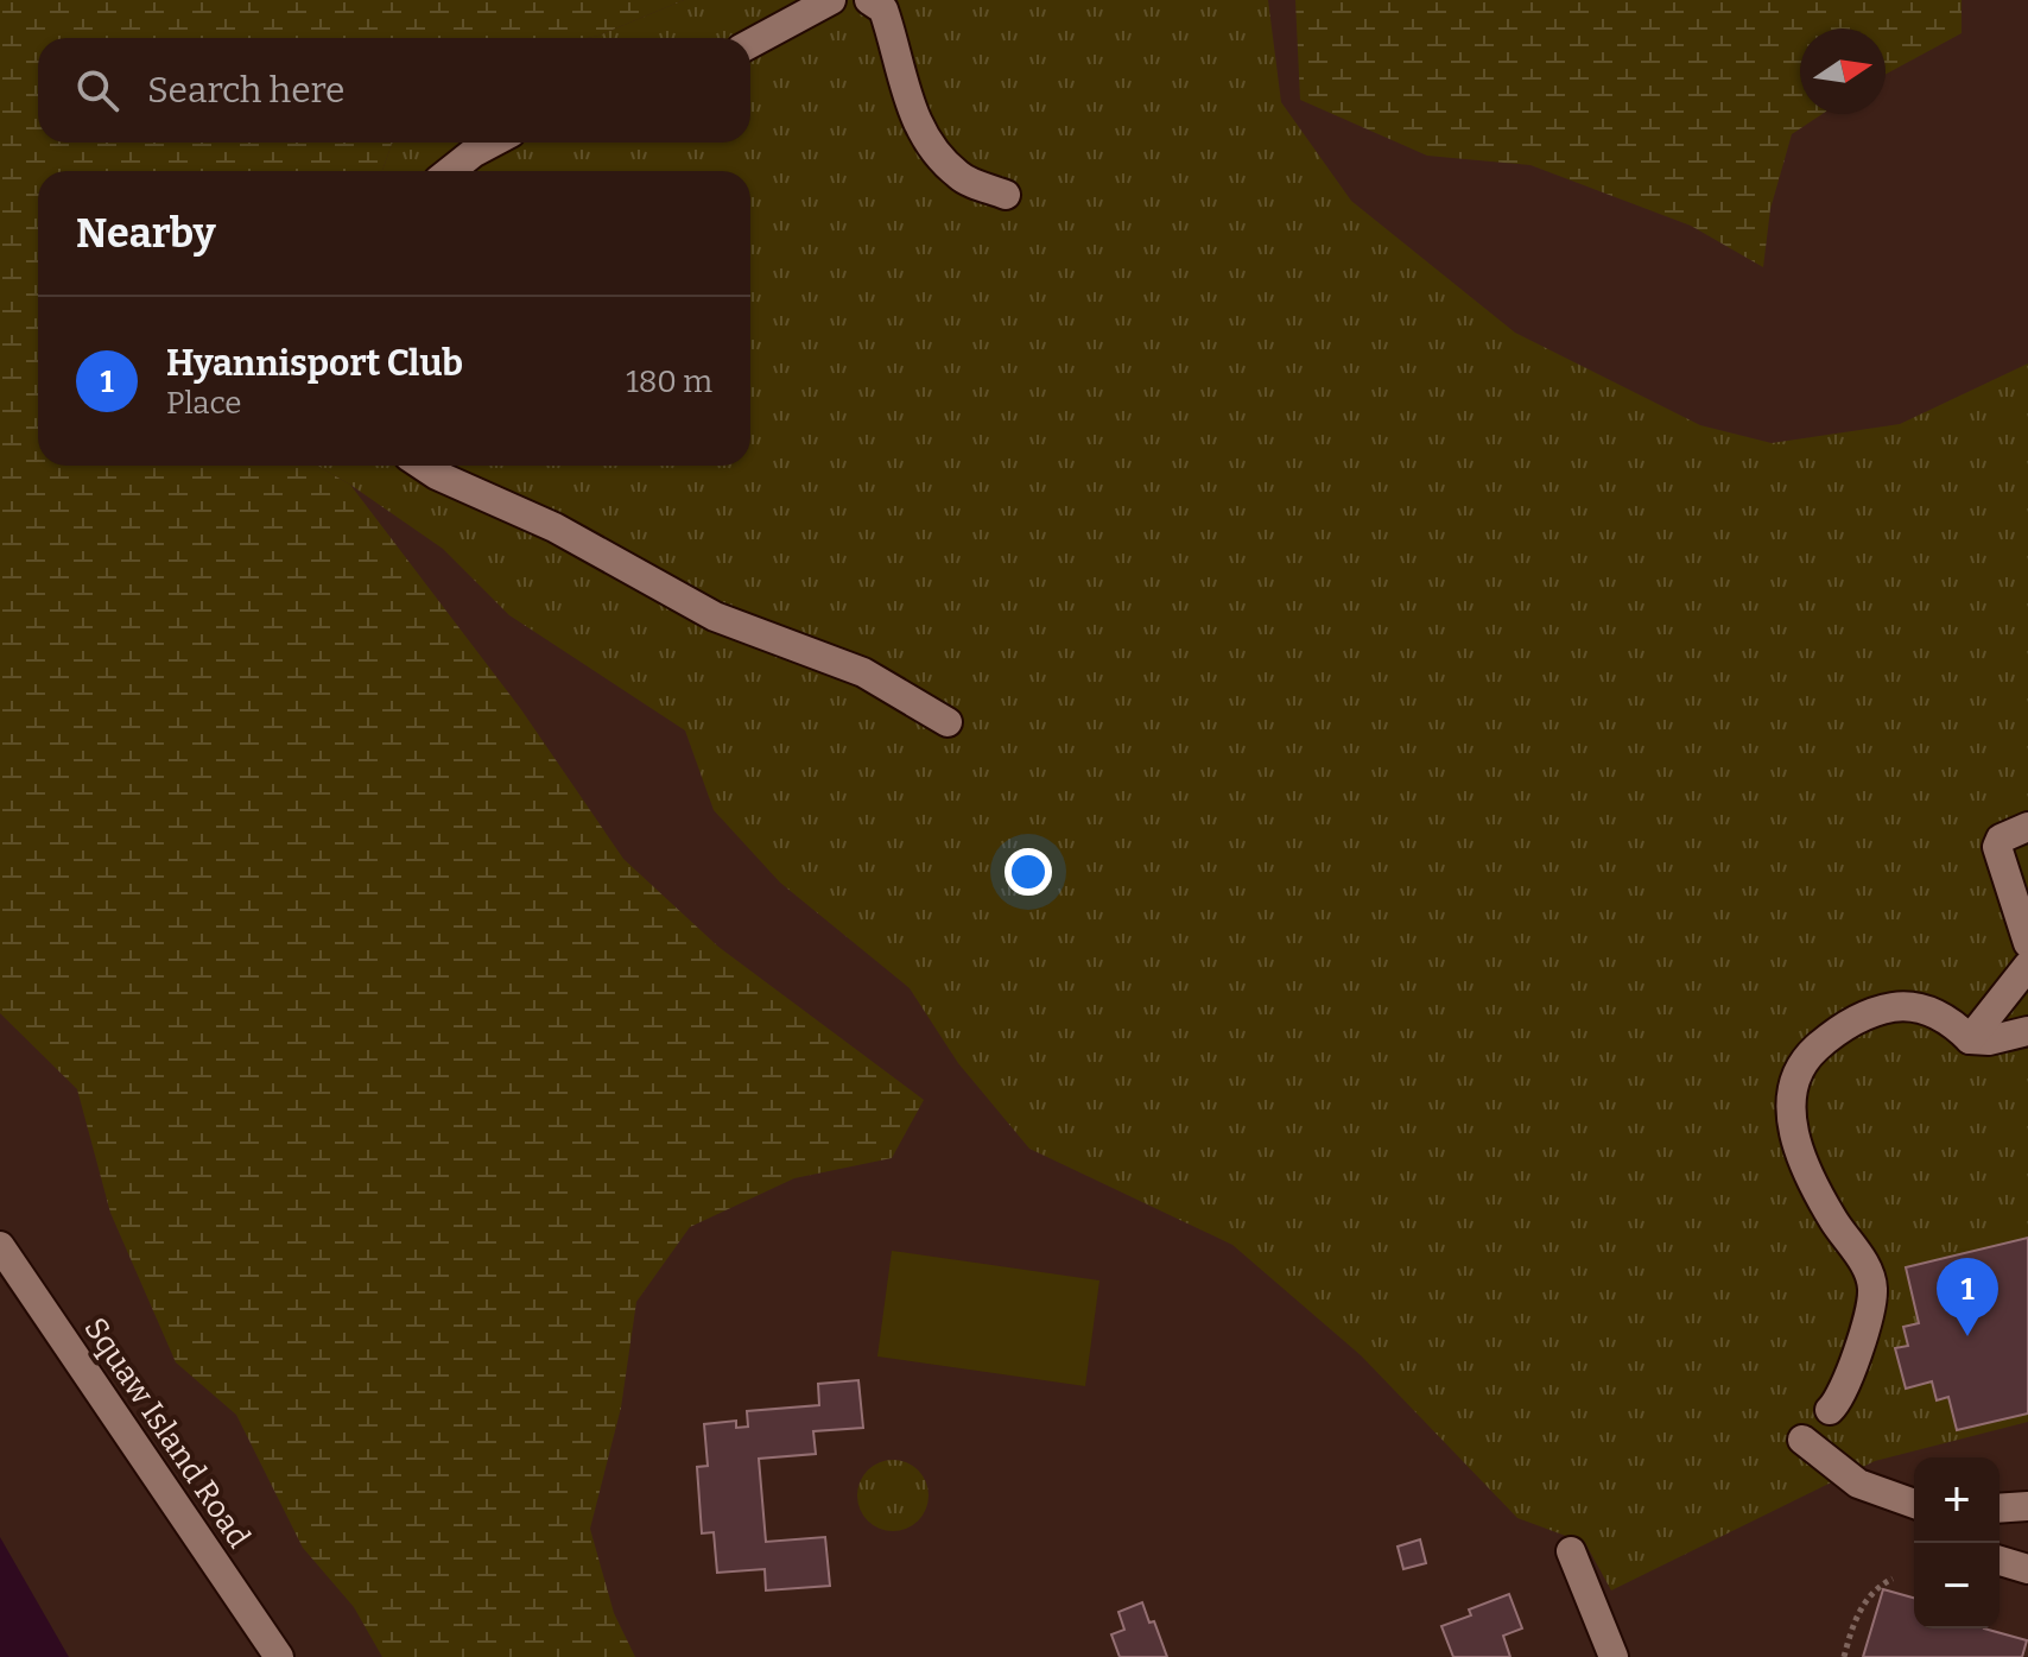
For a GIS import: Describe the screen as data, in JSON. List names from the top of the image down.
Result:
{
  "streets": {
    "street": ["Squaw Island Road"]
  },
  "north": "right",
  "page": {
    "search": "Search here",
    "heading": "Nearby",
    "list": [
      {
        "mark": "1",
        "name": "Hyannisport Club",
        "note": "Place",
        "value": "180 m"
      }
    ],
    "pins": "1",
    "map_buttons": ["+", "−"]
  }
}
